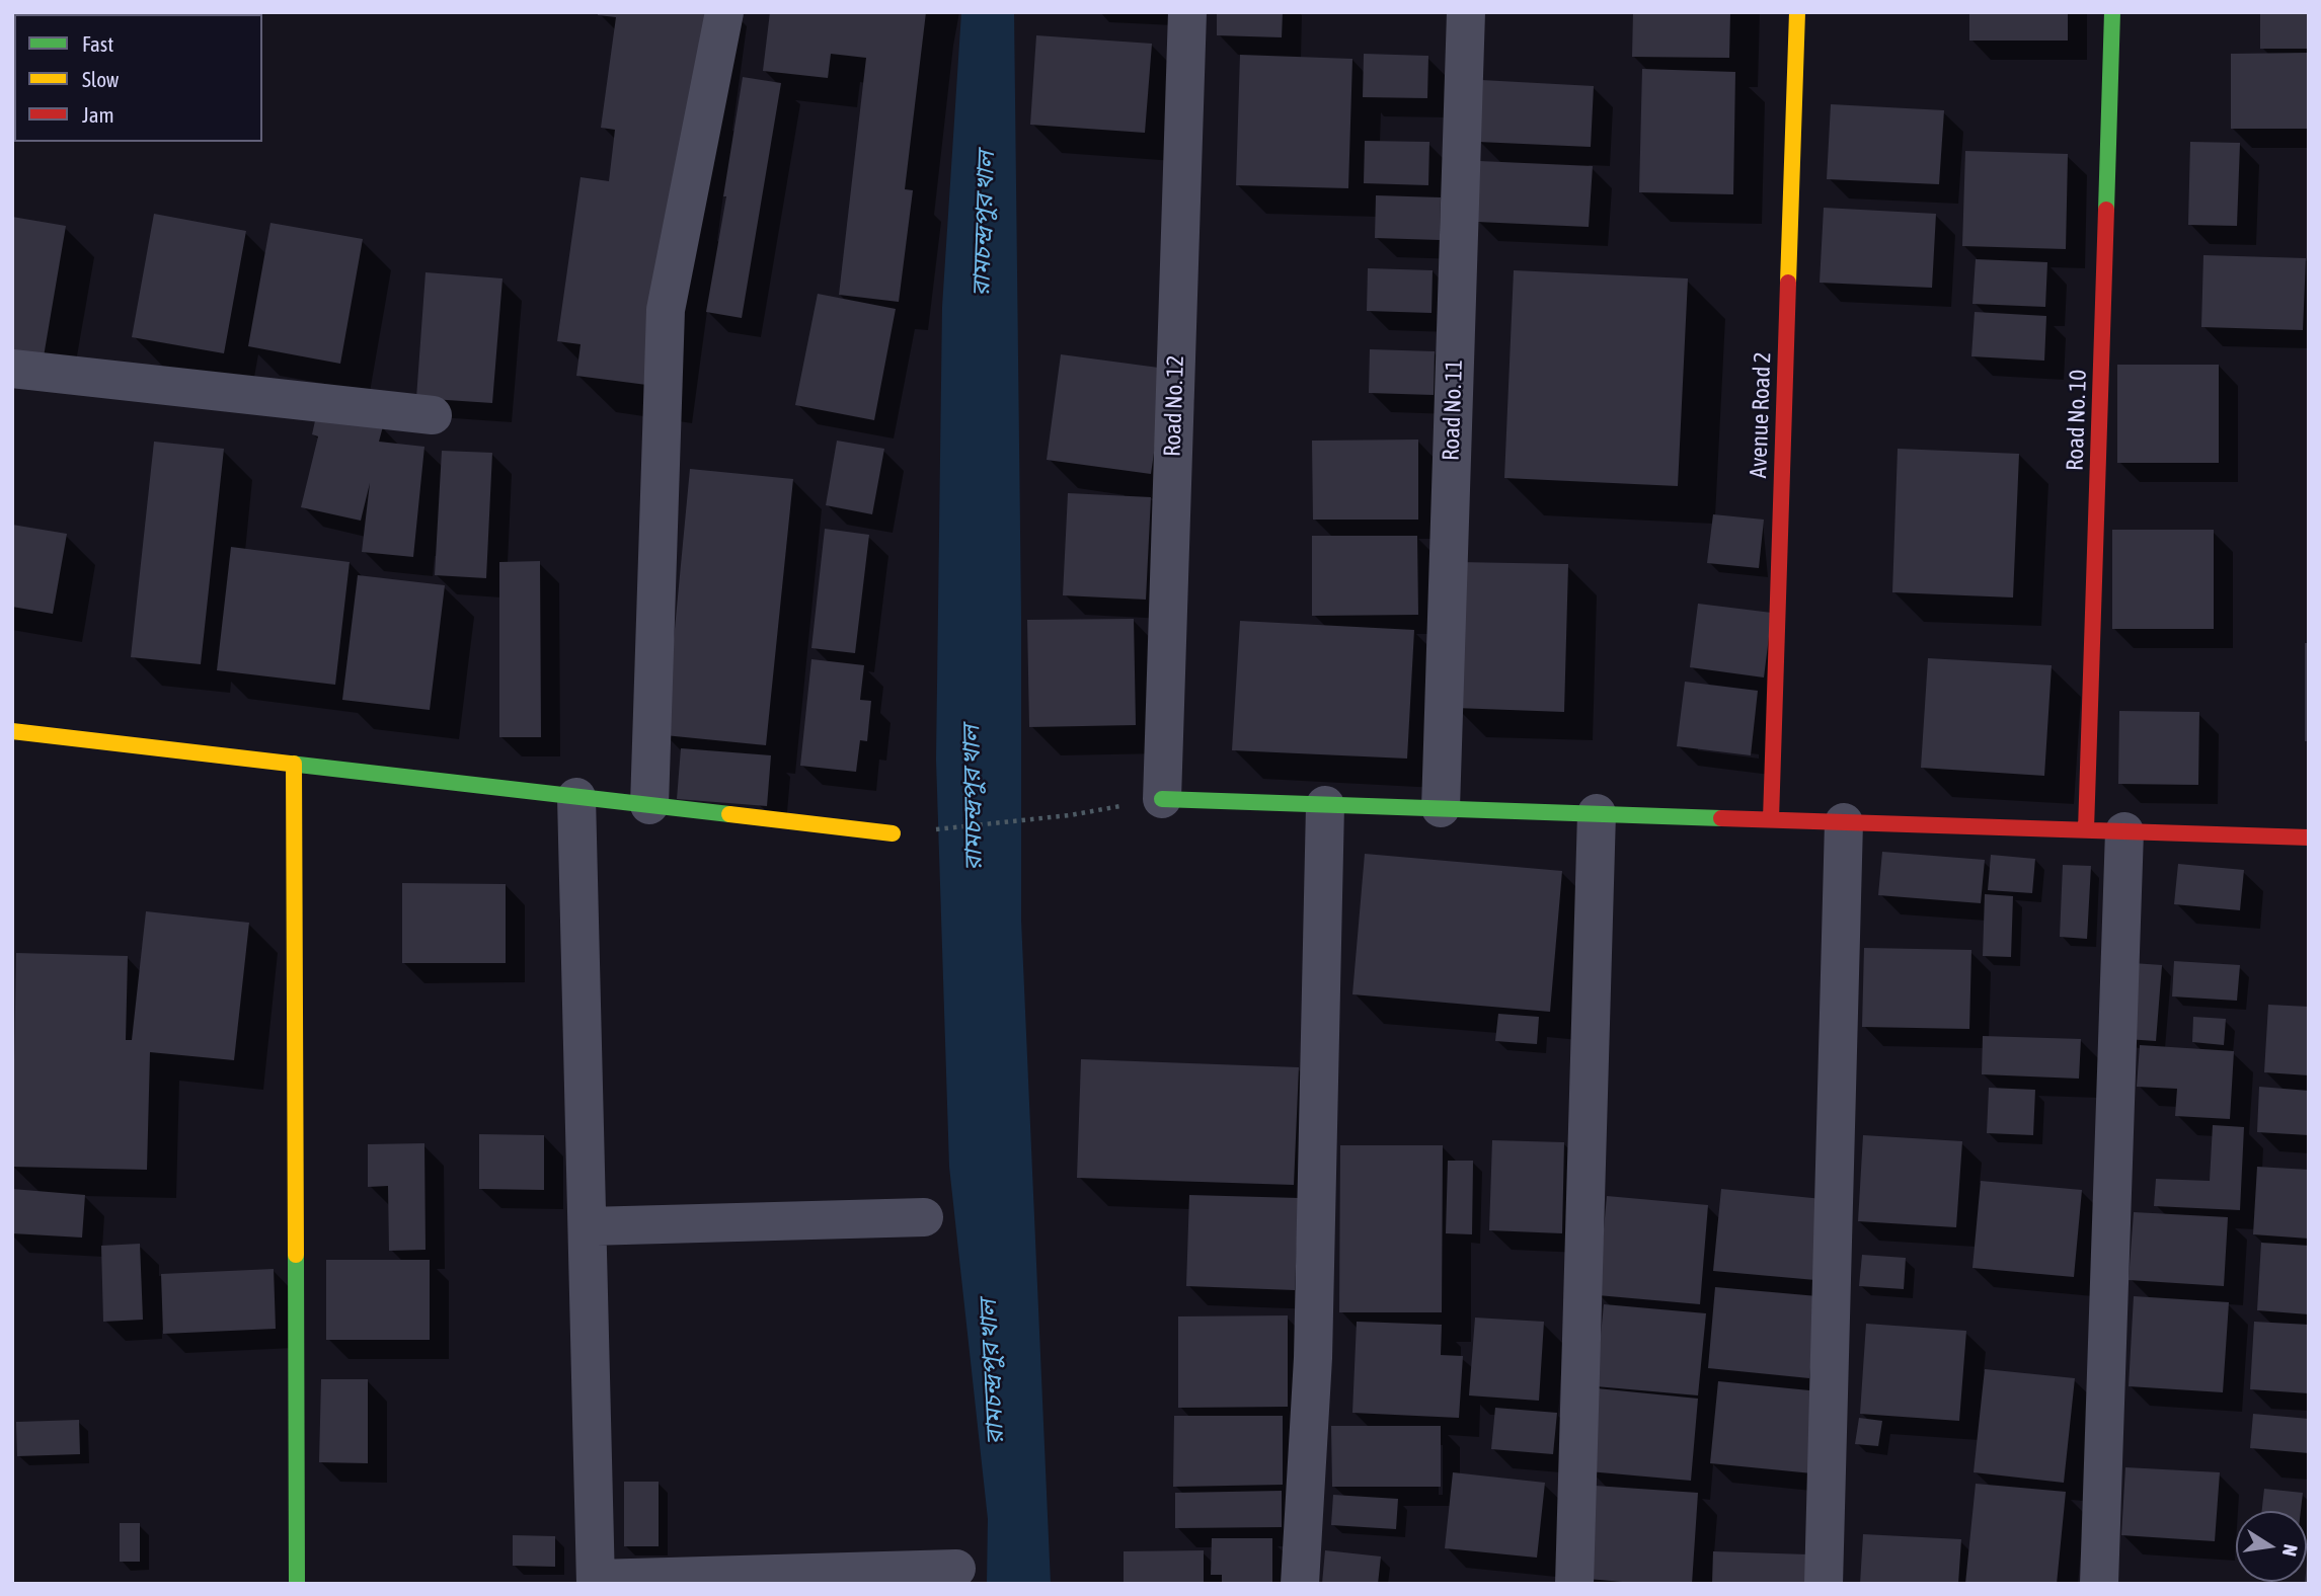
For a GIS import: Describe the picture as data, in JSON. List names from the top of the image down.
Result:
{
  "streets": {
    "street": [
      "Road No. 12",
      "Road No. 11",
      "Avenue Road 2",
      "Road No. 10"
    ]
  },
  "water": ["রামচন্দ্রপুর খাল"],
  "legend": ["Fast", "Slow", "Jam"],
  "north": "right"
}
